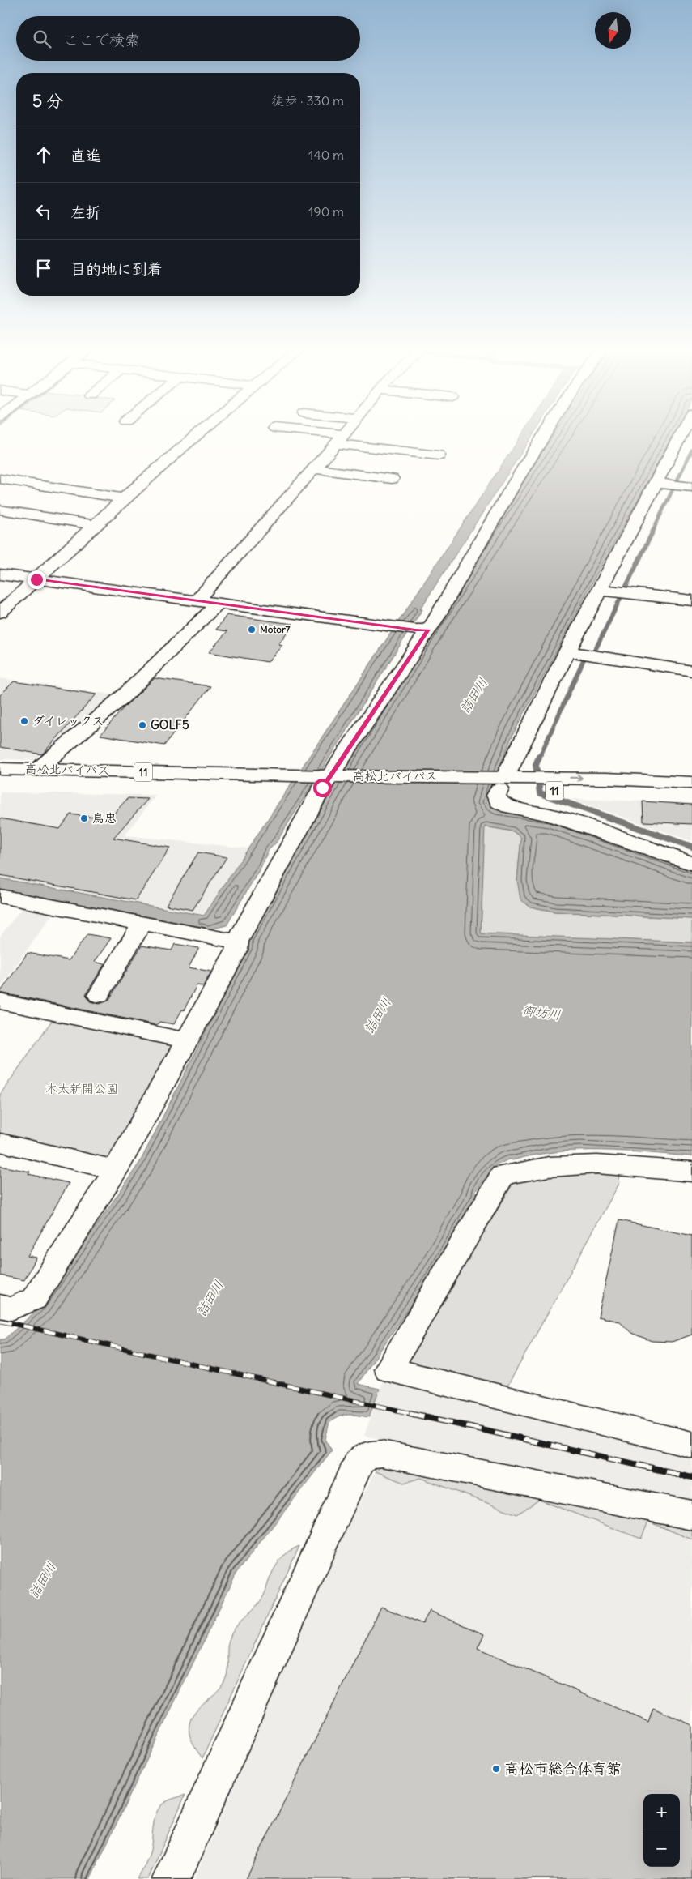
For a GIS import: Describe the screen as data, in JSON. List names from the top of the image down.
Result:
{
  "streets": {
    "main road": ["高松北バイパス", "11"]
  },
  "water": ["詰田川", "御坊川"],
  "parks": ["木太新開公園"],
  "places": [
    "Motor7",
    "ダイレックス",
    "GOLF5",
    "鳥忠",
    "高松市総合体育館"
  ],
  "north": "bottom",
  "page": {
    "search": "ここで検索",
    "heading": ["5 分", "徒歩 · 330 m"],
    "list": [
      ["直進", "140 m"],
      ["左折", "190 m"],
      "目的地に到着"
    ],
    "map_buttons": ["+", "−"]
  }
}
